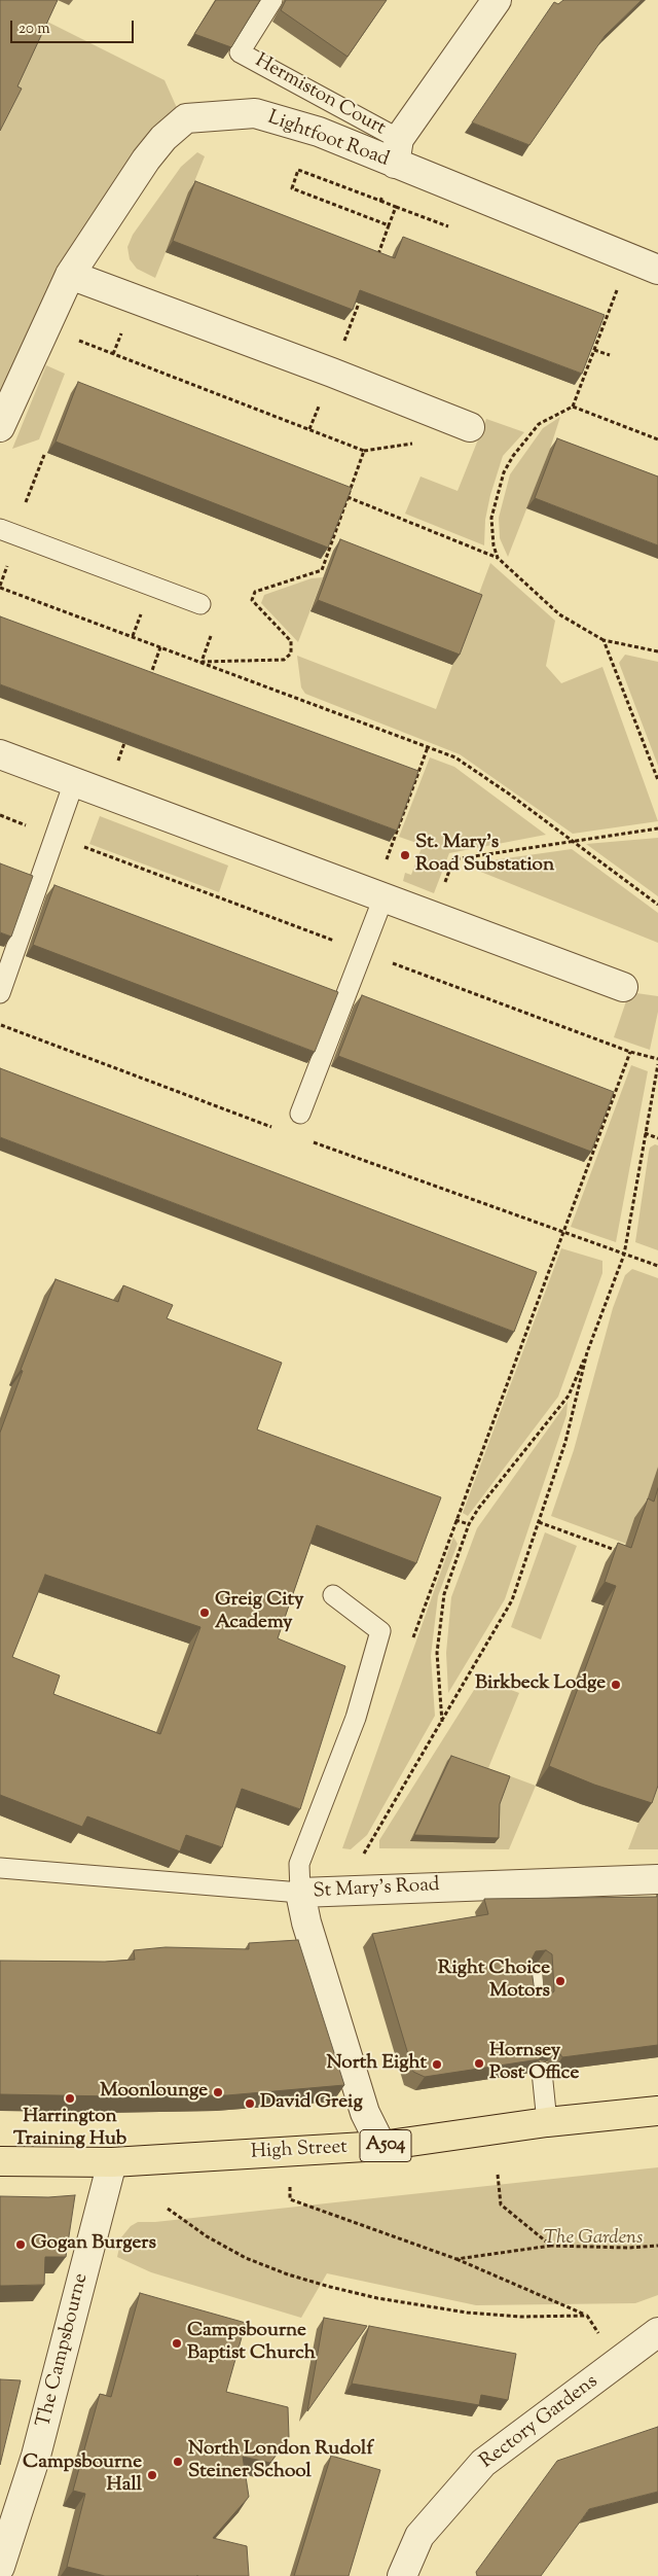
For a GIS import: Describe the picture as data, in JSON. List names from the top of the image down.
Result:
{
  "streets": {
    "main road": ["A504", "High Street"],
    "street": [
      "Lightfoot Road",
      "St Mary's Road",
      "The Campsbourne",
      "Rectory Gardens"
    ],
    "lane": ["Hermiston Court"]
  },
  "crossings": [
    ["Hermiston Court", "Lightfoot Road"],
    ["St Mary's Road", "High Street"],
    ["High Street", "The Campsbourne"]
  ],
  "parks": ["The Gardens"],
  "places": [
    "St. Mary's Road Substation",
    "Greig City Academy",
    "Birkbeck Lodge",
    "Right Choice Motors",
    "Hornsey Post Office",
    "North Eight",
    "Moonlounge",
    "Harrington Training Hub",
    "David Greig",
    "Gogan Burgers",
    "Campsbourne Baptist Church",
    "North London Rudolf Steiner School",
    "Campsbourne Hall"
  ],
  "scale_bar": "20 m"
}
